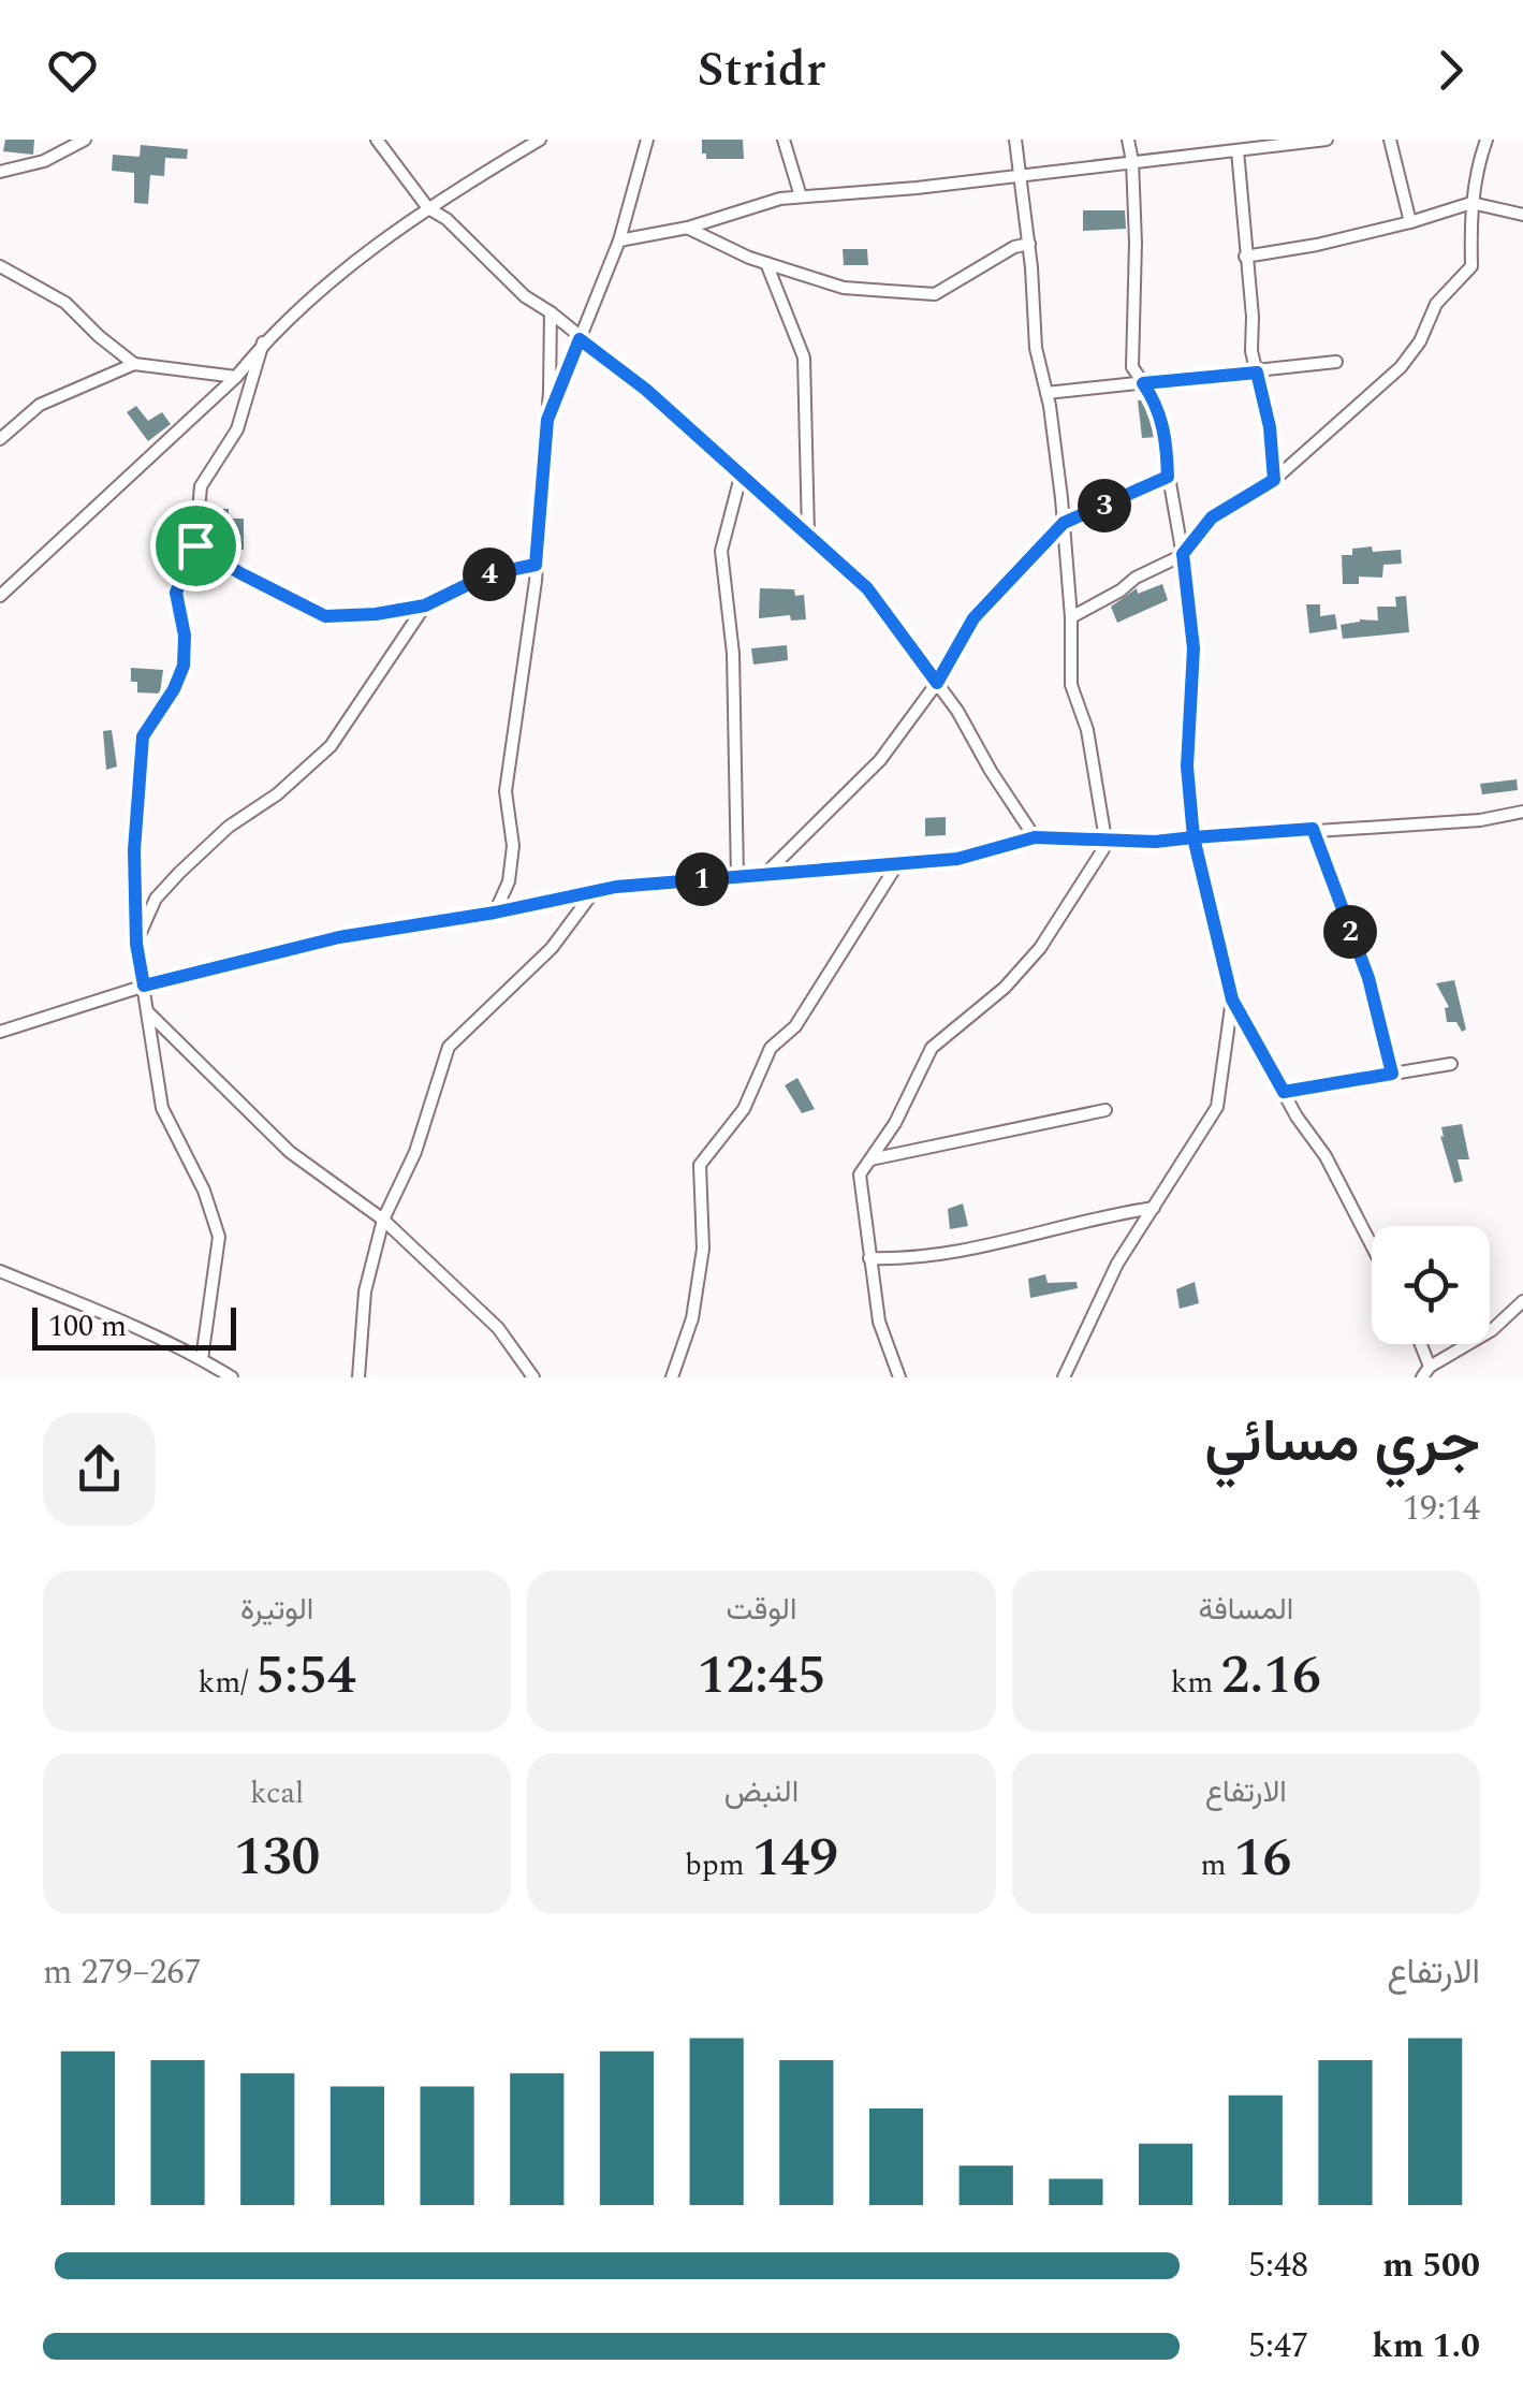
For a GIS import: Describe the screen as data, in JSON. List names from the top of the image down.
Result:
{
  "scale_bar": "100 m",
  "page": {
    "header": "Stridr",
    "pins": [
      "3",
      "4",
      "1",
      "2"
    ],
    "scale": "100 m",
    "heading": ["جري مسائي", "19:14"],
    "stats": [
      ["المسافة", "2.16 km"],
      ["الوقت", "12:45"],
      ["الوتيرة", "5:54 /km"],
      ["الارتفاع", "16 m"],
      ["النبض", "149 bpm"],
      ["kcal", "130"]
    ],
    "chart": ["الارتفاع", "267–279 m"],
    "list": [
      {
        "name": "500 m",
        "note": "5:48"
      },
      {
        "name": "1.0 km",
        "note": "5:47"
      }
    ]
  }
}
